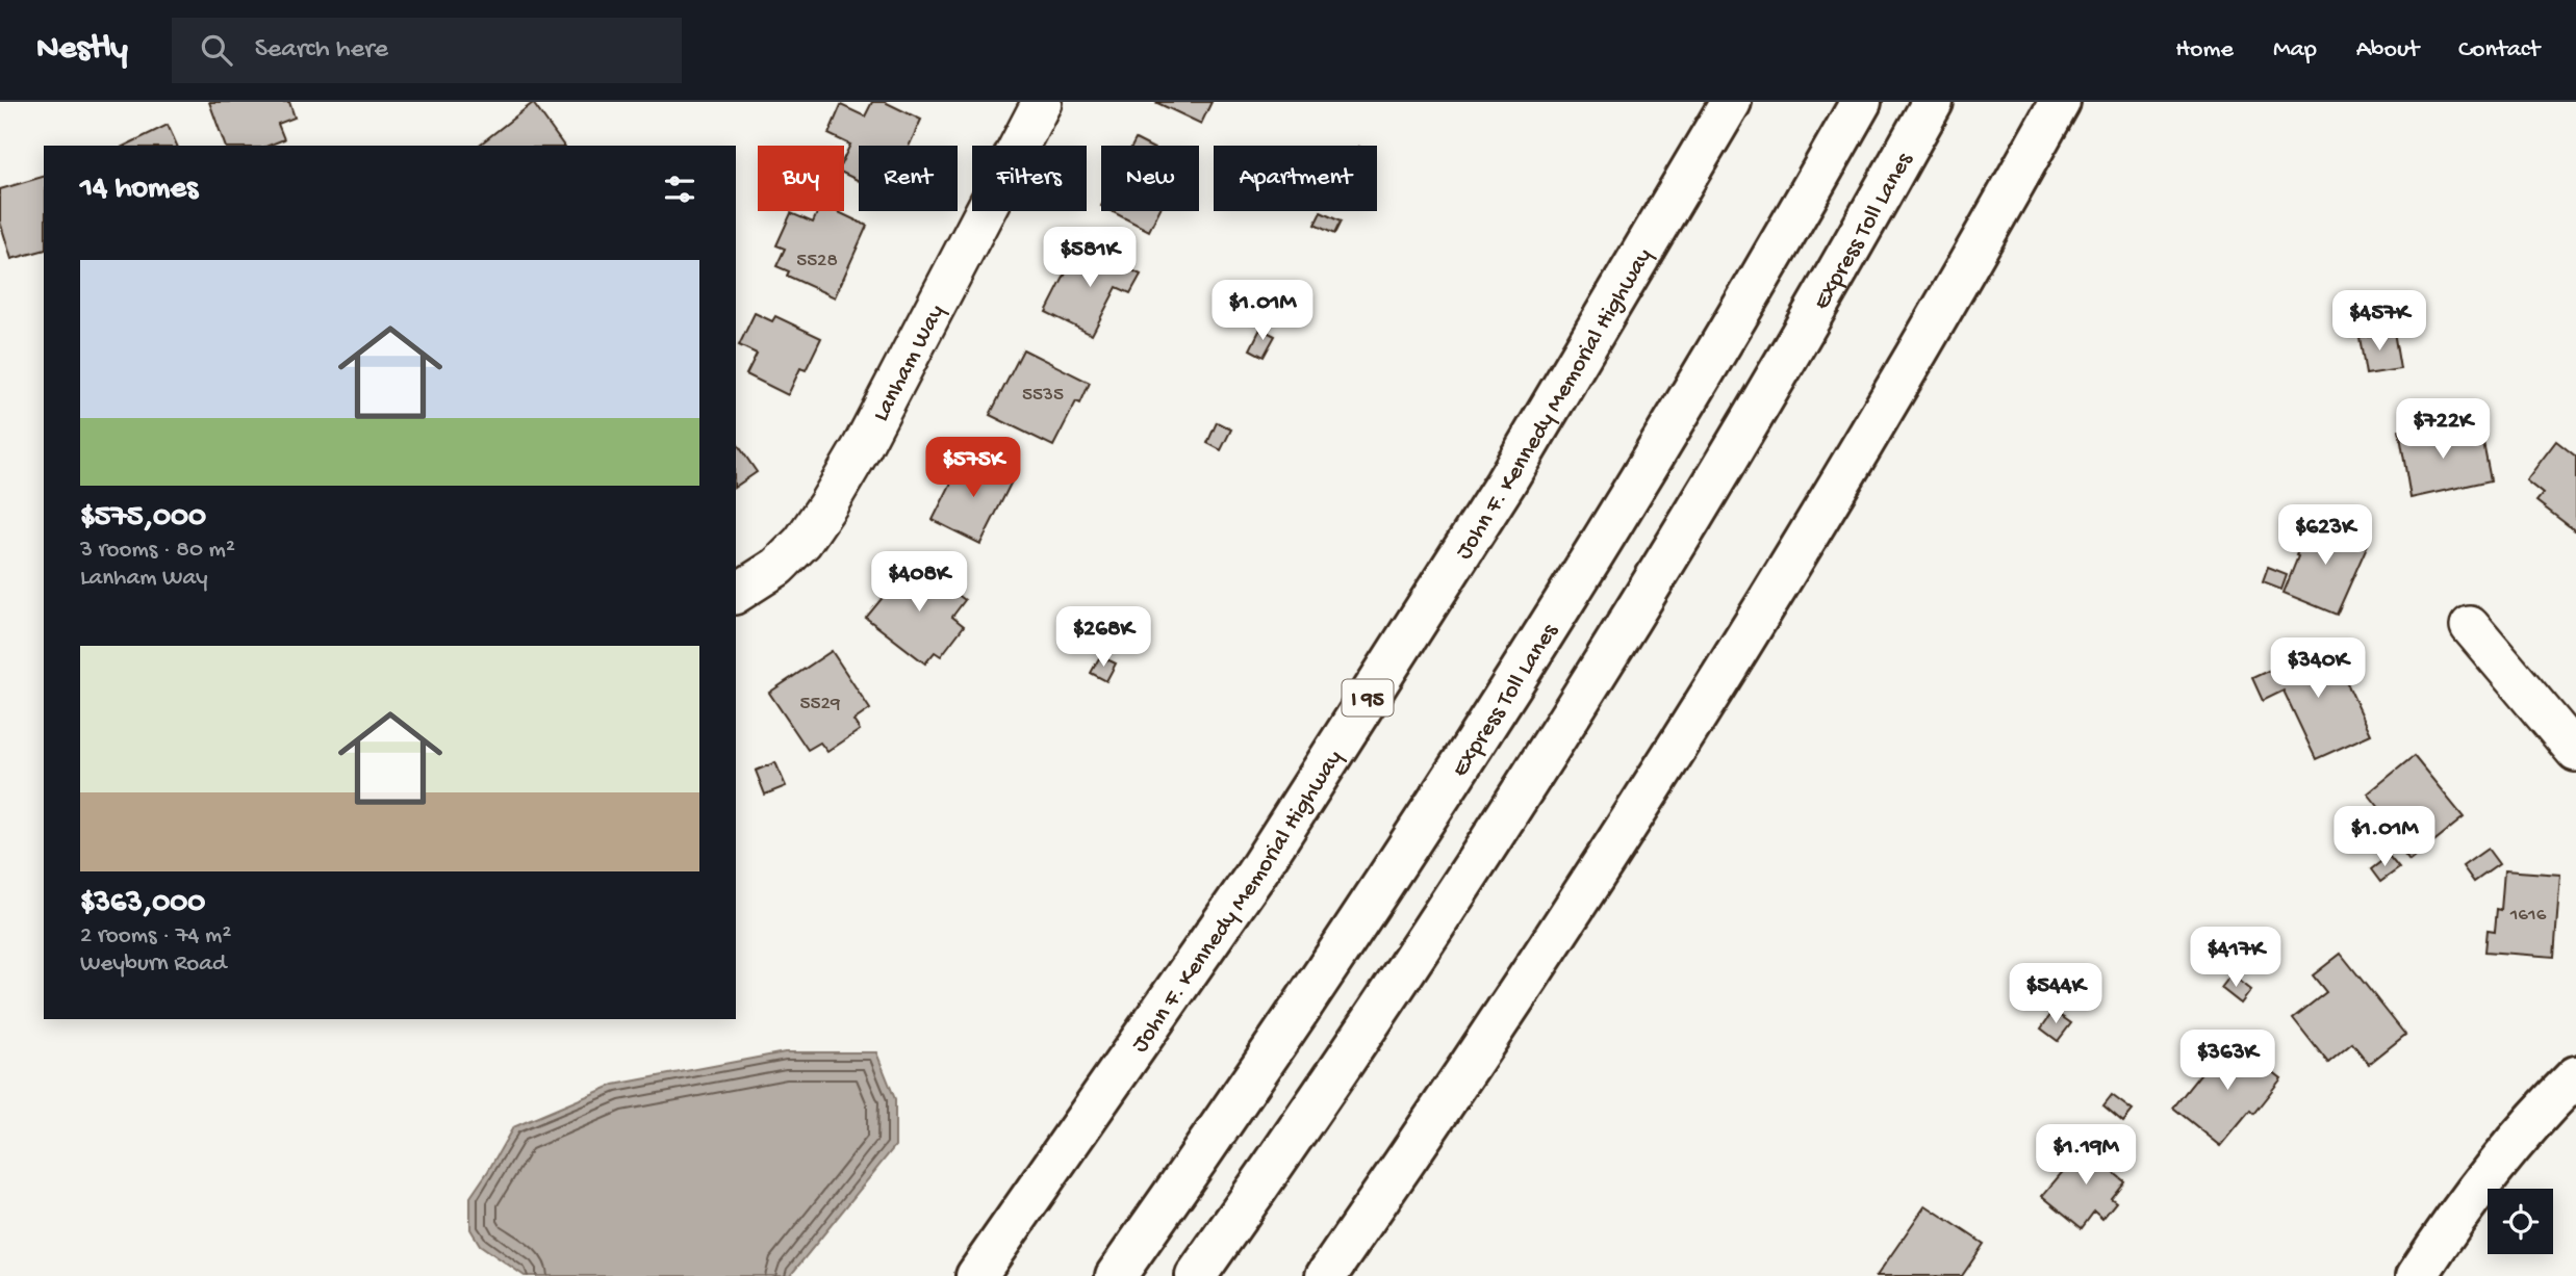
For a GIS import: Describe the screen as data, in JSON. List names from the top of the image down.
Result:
{
  "streets": {
    "main road": ["Express Toll Lanes", "John F. Kennedy Memorial Highway", "I 95"],
    "street": ["Lanham Way"]
  },
  "house_numbers": [
    "5528",
    "5535",
    "5529",
    "1616"
  ],
  "page": {
    "header": "Nestly",
    "search": "Search here",
    "nav": [
      "Home",
      "Map",
      "About",
      "Contact"
    ],
    "chip": [
      "Buy",
      "Rent",
      "Filters",
      "New",
      "Apartment"
    ],
    "heading": "14 homes",
    "price": [
      "$581K",
      "$1.01M",
      "$457K",
      "$722K",
      "$575K",
      "$623K",
      "$408K",
      "$268K",
      "$340K",
      "$1.01M",
      "$417K",
      "$544K",
      "$363K",
      "$1.19M"
    ],
    "list": [
      {
        "name": "$575,000",
        "note": "3 rooms · 80 m² · Lanham Way"
      },
      {
        "name": "$363,000",
        "note": "2 rooms · 74 m² · Weyburn Road"
      }
    ]
  }
}
